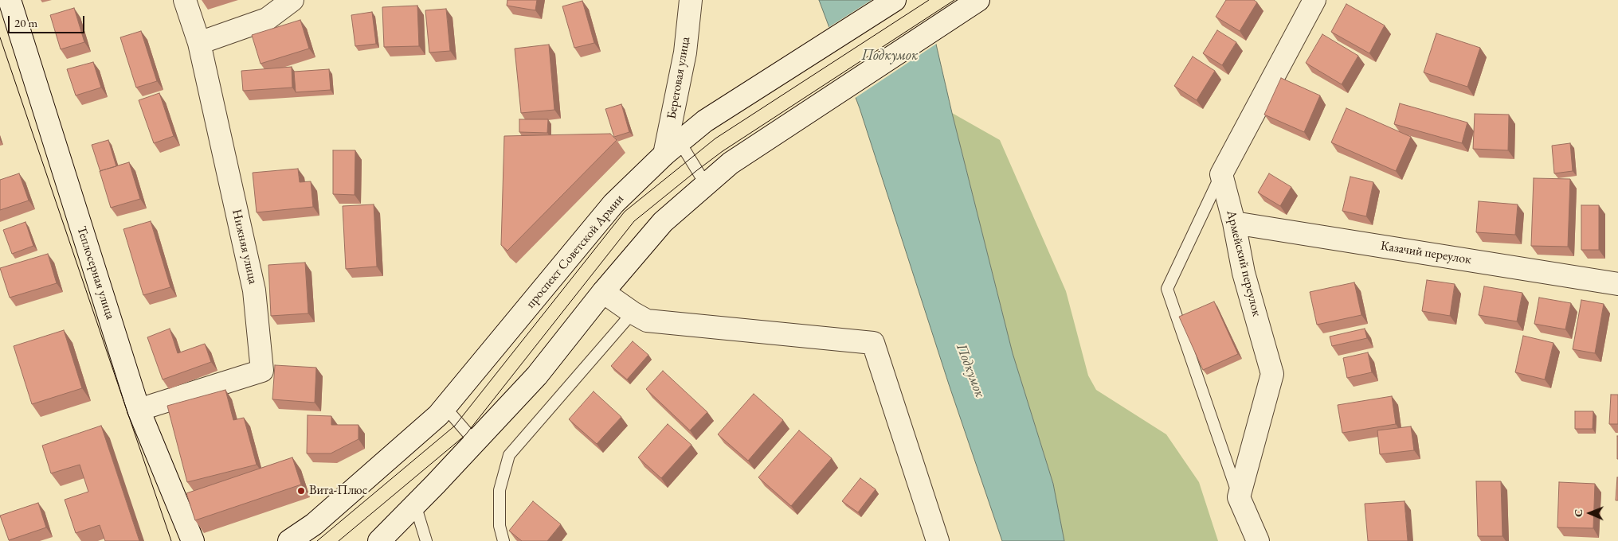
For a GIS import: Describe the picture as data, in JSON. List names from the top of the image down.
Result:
{
  "streets": {
    "street": [
      "Береговая улица",
      "Нижняя улица",
      "проспект Советской Армии",
      "Казачий переулок",
      "Армейский переулок",
      "Теплосерная улица"
    ]
  },
  "crossings": [
    ["Береговая улица", "проспект Советской Армии"],
    ["Нижняя улица", "Теплосерная улица"],
    ["Казачий переулок", "Армейский переулок"]
  ],
  "water": ["Подкумок"],
  "places": ["Вита-Плюс"],
  "scale_bar": "20 m",
  "north": "left"
}
